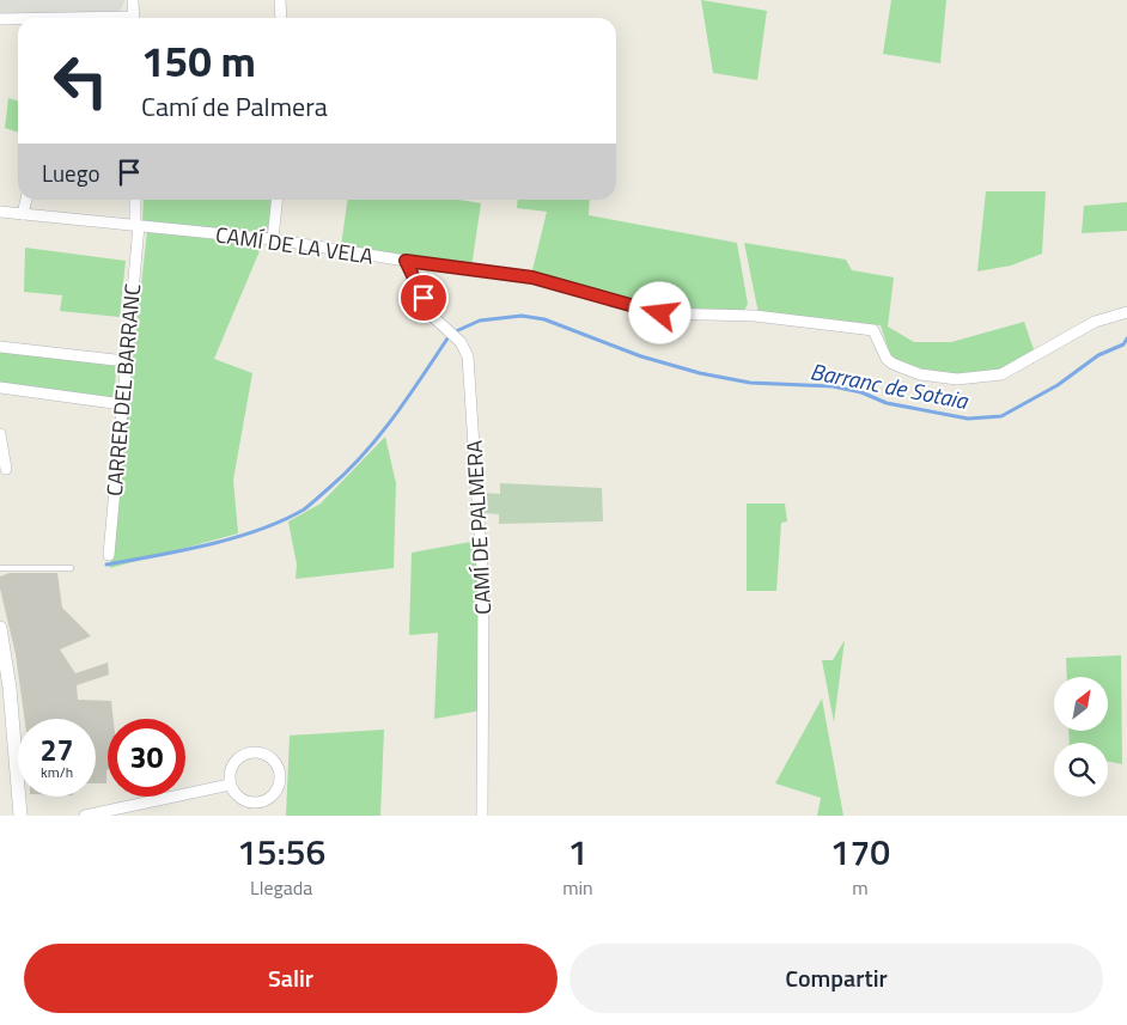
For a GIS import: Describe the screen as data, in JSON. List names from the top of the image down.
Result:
{
  "streets": {
    "street": ["CAMÍ DE LA VELA", "CARRER DEL BARRANC", "CAMÍ DE PALMERA"]
  },
  "crossings": [
    ["CAMÍ DE LA VELA", "CARRER DEL BARRANC"],
    ["CAMÍ DE LA VELA", "CAMÍ DE PALMERA"]
  ],
  "water": ["Barranc de Sotaia"],
  "north": "top right",
  "page": {
    "turn": ["150 m", "Camí de Palmera"],
    "then": "Luego",
    "speed": "27 km/h",
    "limit": "30",
    "eta": [
      "15:56",
      "Llegada",
      "1",
      "min",
      "170",
      "m"
    ],
    "buttons": ["Salir", "Compartir"]
  }
}
